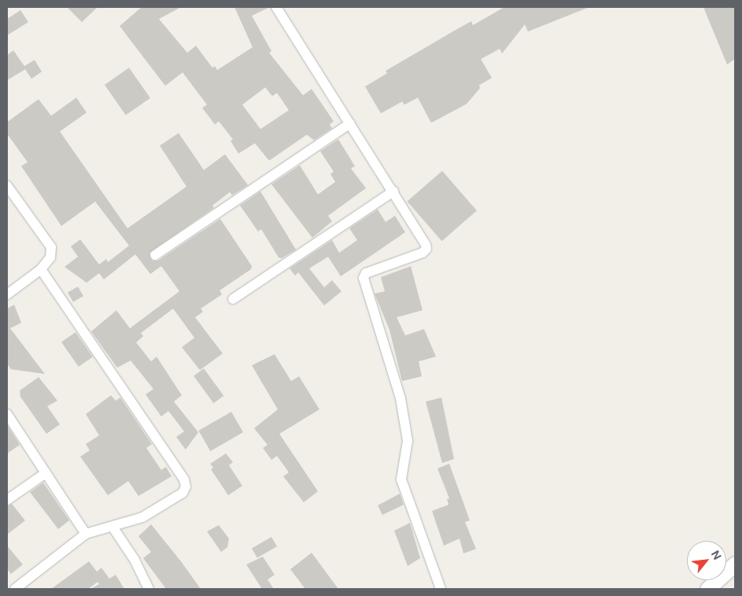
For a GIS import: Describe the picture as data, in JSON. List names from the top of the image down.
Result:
{
  "north": "top right"
}
